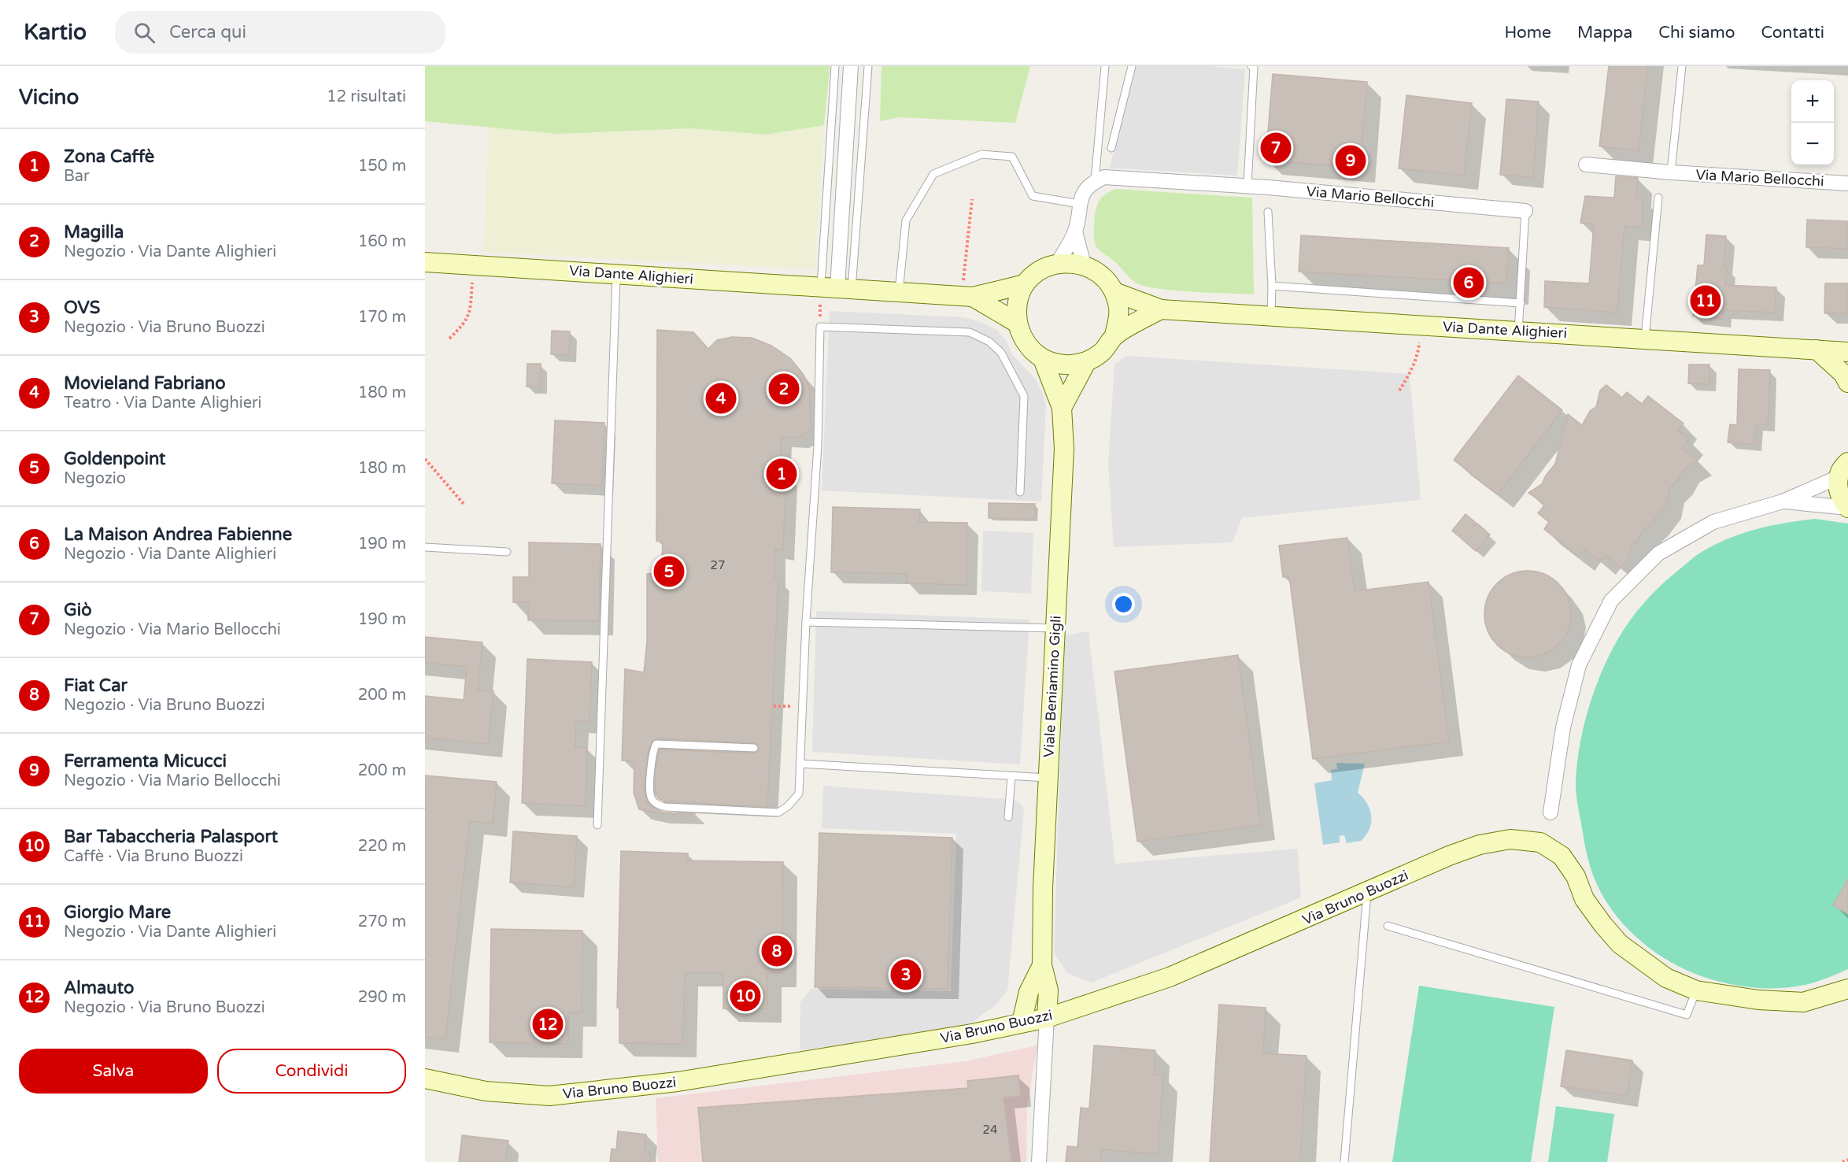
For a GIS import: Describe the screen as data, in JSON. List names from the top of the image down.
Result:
{
  "streets": {
    "street": [
      "Via Mario Bellocchi",
      "Via Dante Alighieri",
      "Viale Beniamino Gigli",
      "Via Bruno Buozzi"
    ]
  },
  "crossings": [
    ["Via Mario Bellocchi", "Via Dante Alighieri"],
    ["Via Dante Alighieri", "Viale Beniamino Gigli"],
    ["Viale Beniamino Gigli", "Via Bruno Buozzi"]
  ],
  "house_numbers": ["27", "24"],
  "page": {
    "header": "Kartio",
    "search": "Cerca qui",
    "nav": [
      "Home",
      "Mappa",
      "Chi siamo",
      "Contatti"
    ],
    "heading": ["Vicino", "12 risultati"],
    "map_buttons": ["+", "−"],
    "list": [
      {
        "mark": "1",
        "name": "Zona Caffè",
        "note": "Bar",
        "value": "150 m"
      },
      {
        "mark": "2",
        "name": "Magilla",
        "note": "Negozio · Via Dante Alighieri",
        "value": "160 m"
      },
      {
        "mark": "3",
        "name": "OVS",
        "note": "Negozio · Via Bruno Buozzi",
        "value": "170 m"
      },
      {
        "mark": "4",
        "name": "Movieland Fabriano",
        "note": "Teatro · Via Dante Alighieri",
        "value": "180 m"
      },
      {
        "mark": "5",
        "name": "Goldenpoint",
        "note": "Negozio",
        "value": "180 m"
      },
      {
        "mark": "6",
        "name": "La Maison Andrea Fabienne",
        "note": "Negozio · Via Dante Alighieri",
        "value": "190 m"
      },
      {
        "mark": "7",
        "name": "Giò",
        "note": "Negozio · Via Mario Bellocchi",
        "value": "190 m"
      },
      {
        "mark": "8",
        "name": "Fiat Car",
        "note": "Negozio · Via Bruno Buozzi",
        "value": "200 m"
      },
      {
        "mark": "9",
        "name": "Ferramenta Micucci",
        "note": "Negozio · Via Mario Bellocchi",
        "value": "200 m"
      },
      {
        "mark": "10",
        "name": "Bar Tabaccheria Palasport",
        "note": "Caffè · Via Bruno Buozzi",
        "value": "220 m"
      },
      {
        "mark": "11",
        "name": "Giorgio Mare",
        "note": "Negozio · Via Dante Alighieri",
        "value": "270 m"
      },
      {
        "mark": "12",
        "name": "Almauto",
        "note": "Negozio · Via Bruno Buozzi",
        "value": "290 m"
      }
    ],
    "pins": [
      "7",
      "9",
      "6",
      "11",
      "2",
      "4",
      "1",
      "5",
      "8",
      "3",
      "10",
      "12"
    ],
    "buttons": ["Salva", "Condividi"]
  }
}
